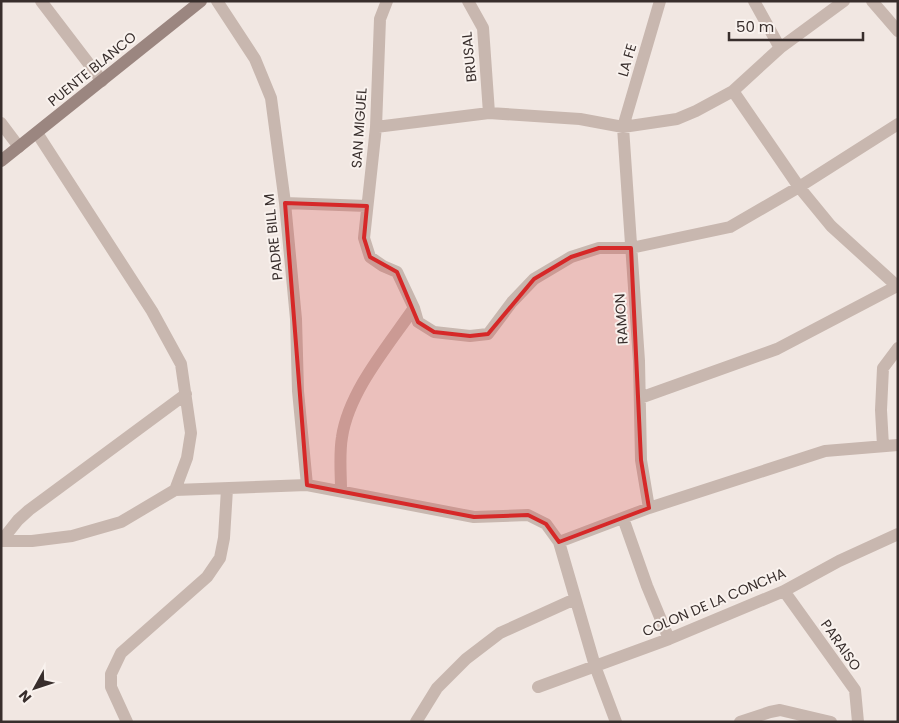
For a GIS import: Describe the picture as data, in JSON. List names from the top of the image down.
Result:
{
  "streets": {
    "street": [
      "BRUSAL",
      "LA FE",
      "PUENTE BLANCO",
      "SAN MIGUEL",
      "PADRE BILL M",
      "RAMON",
      "COLON DE LA CONCHA",
      "PARAISO"
    ]
  },
  "crossings": [
    ["LA FE", "RAMON"],
    ["COLON DE LA CONCHA", "PARAISO"]
  ],
  "scale_bar": "50 m",
  "north": "bottom left"
}
